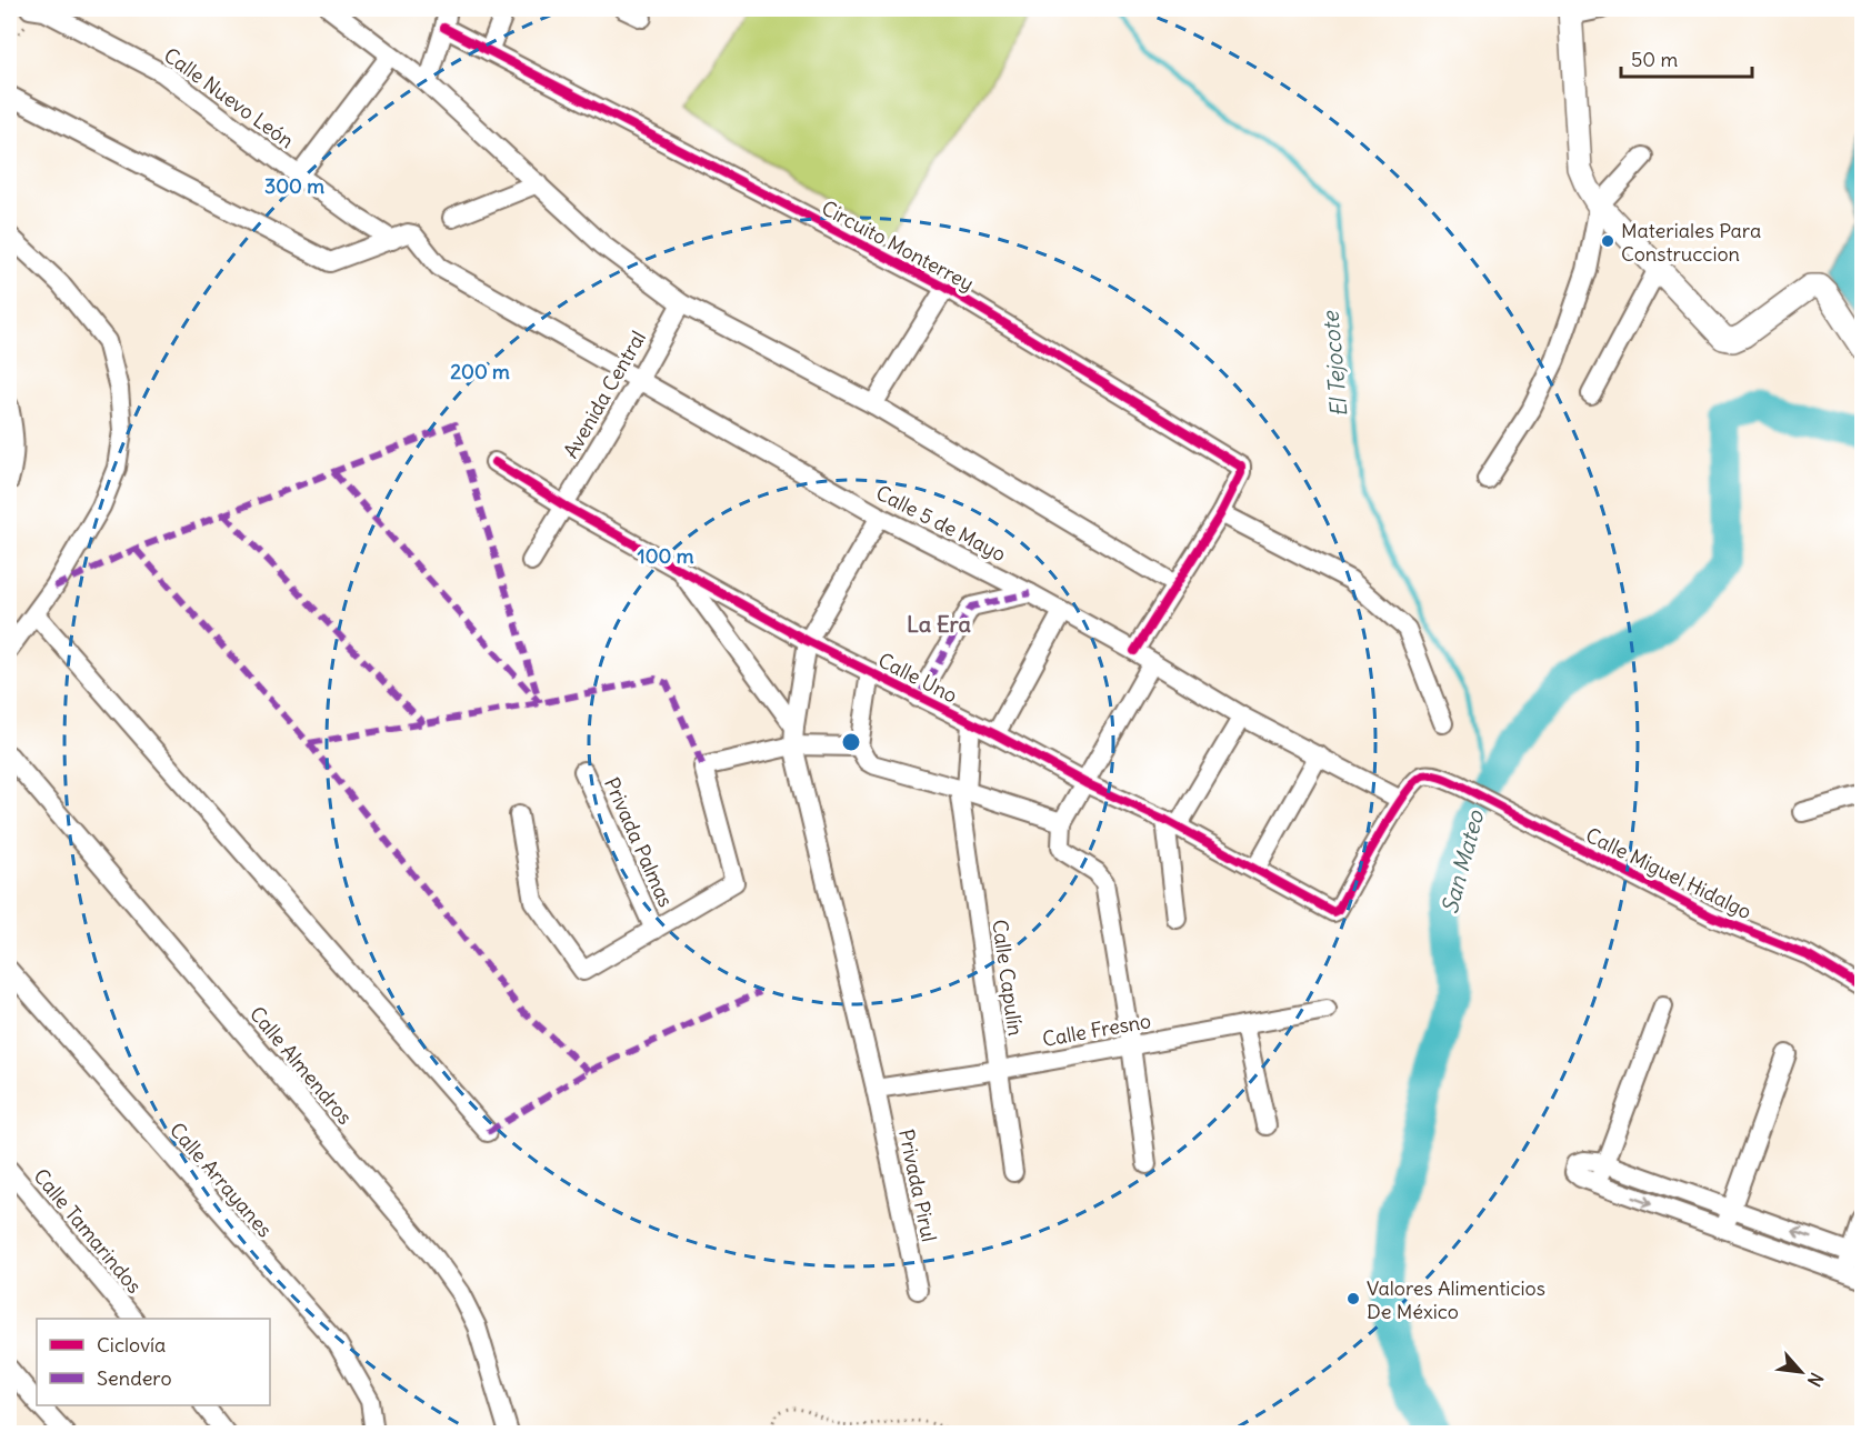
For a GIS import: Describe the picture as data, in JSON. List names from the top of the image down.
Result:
{
  "streets": {
    "street": [
      "Calle Nuevo León",
      "Circuito Monterrey",
      "Avenida Central",
      "Calle 5 de Mayo",
      "Calle Uno",
      "Privada Palmas",
      "Calle Miguel Hidalgo",
      "Calle Capulín",
      "Calle Fresno",
      "Calle Almendros",
      "Calle Arrayanes",
      "Privada Pirul",
      "Calle Tamarindos"
    ]
  },
  "crossings": [
    ["Calle Nuevo León", "Calle 5 de Mayo"],
    ["Circuito Monterrey", "Calle 5 de Mayo"],
    ["Avenida Central", "Calle 5 de Mayo"],
    ["Avenida Central", "Calle Uno"],
    ["Calle 5 de Mayo", "Calle Uno"],
    ["Calle 5 de Mayo", "Calle Miguel Hidalgo"],
    ["Calle Uno", "Calle Miguel Hidalgo"],
    ["Calle Uno", "Calle Capulín"],
    ["Calle Capulín", "Calle Fresno"],
    ["Calle Fresno", "Privada Pirul"]
  ],
  "districts": ["La Era"],
  "water": ["El Tejocote", "San Mateo"],
  "places": ["Materiales Para Construccion", "Valores Alimenticios De México"],
  "legend": ["Ciclovía", "Sendero"],
  "scale_bar": "50 m",
  "north": "bottom right",
  "rings": ["300 m", "200 m", "100 m"]
}
